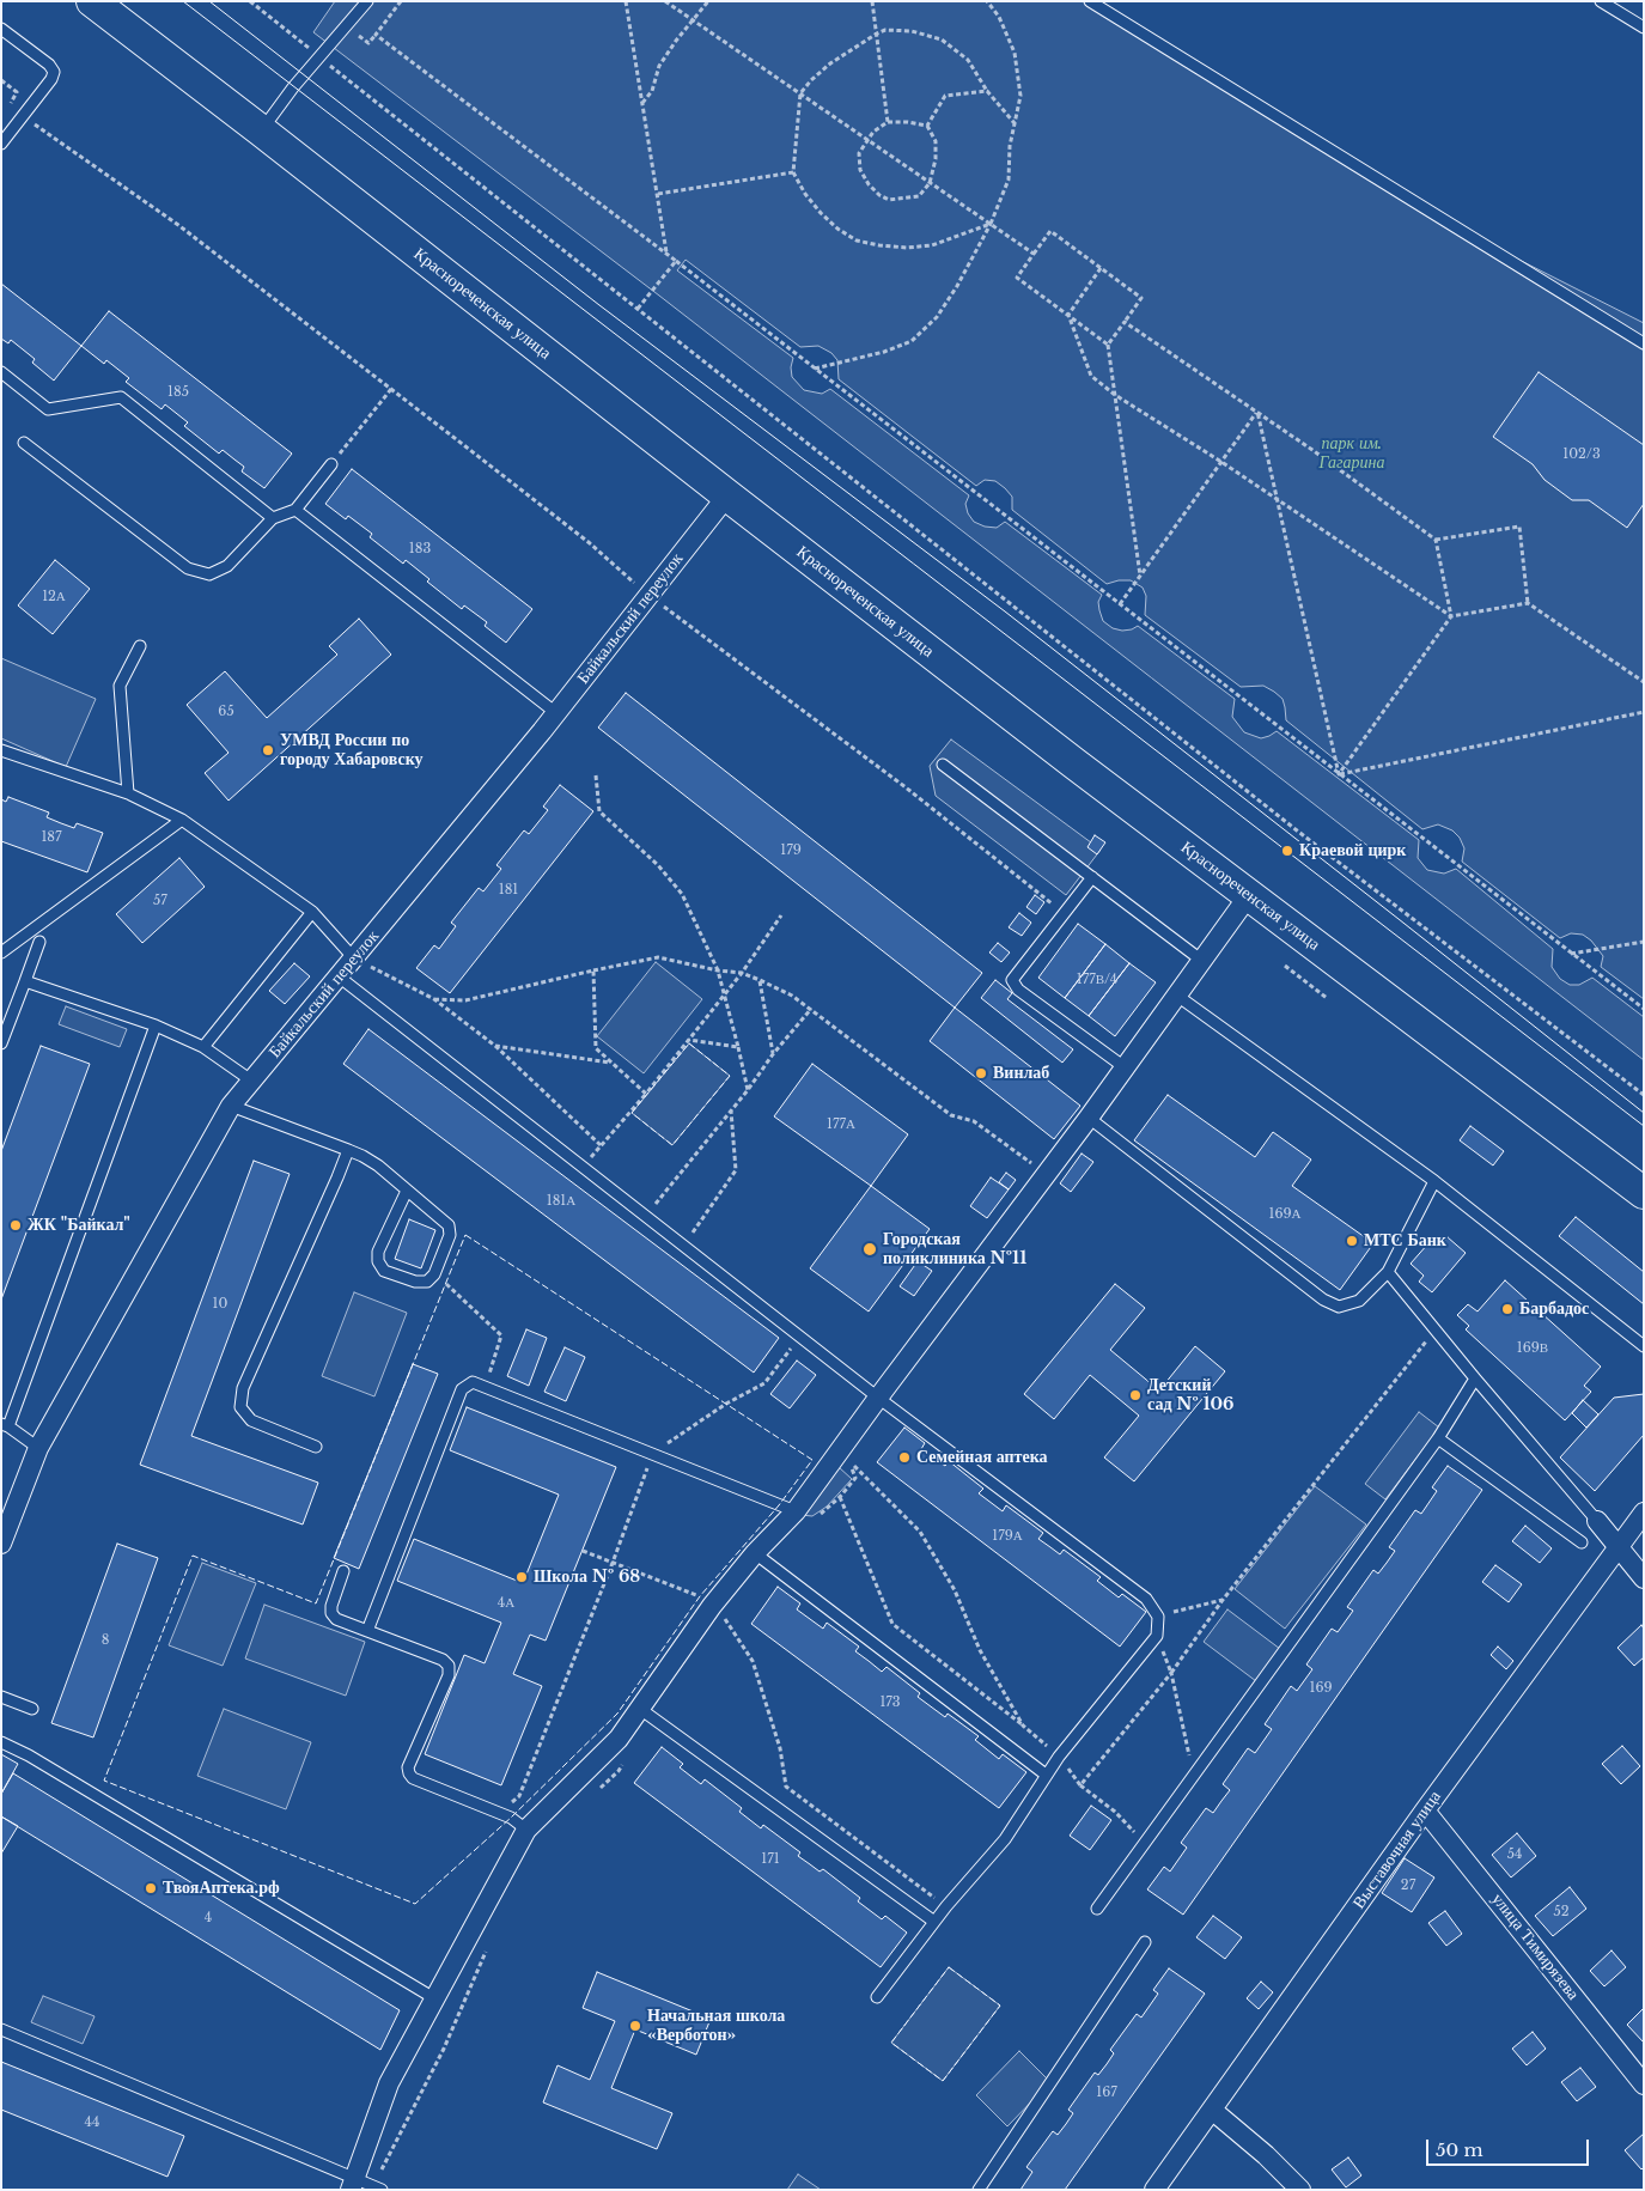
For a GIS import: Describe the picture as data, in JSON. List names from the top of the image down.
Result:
{
  "streets": {
    "main road": ["Краснореченская улица"],
    "street": ["Байкальский переулок", "Выставочная улица", "улица Тимирязева"]
  },
  "crossings": [
    ["Краснореченская улица", "Байкальский переулок"],
    ["Выставочная улица", "улица Тимирязева"]
  ],
  "parks": ["парк им. Гагарина"],
  "places": [
    "УМВД России по городу Хабаровску",
    "Краевой цирк",
    "Винлаб",
    "ЖК \"Байкал\"",
    "МТС Банк",
    "Городская поликлиника №11",
    "Барбадос",
    "Детский сад № 106",
    "Семейная аптека",
    "Школа № 68",
    "ТвояАптека.рф",
    "Начальная школа «Верботон»"
  ],
  "house_numbers": [
    "185",
    "102/3",
    "183",
    "12А",
    "65",
    "187",
    "179",
    "181",
    "57",
    "177В/4",
    "177А",
    "181А",
    "169А",
    "10",
    "169В",
    "179А",
    "4А",
    "8",
    "169",
    "173",
    "54",
    "171",
    "27",
    "52",
    "4",
    "167",
    "44"
  ],
  "scale_bar": "50 m"
}
